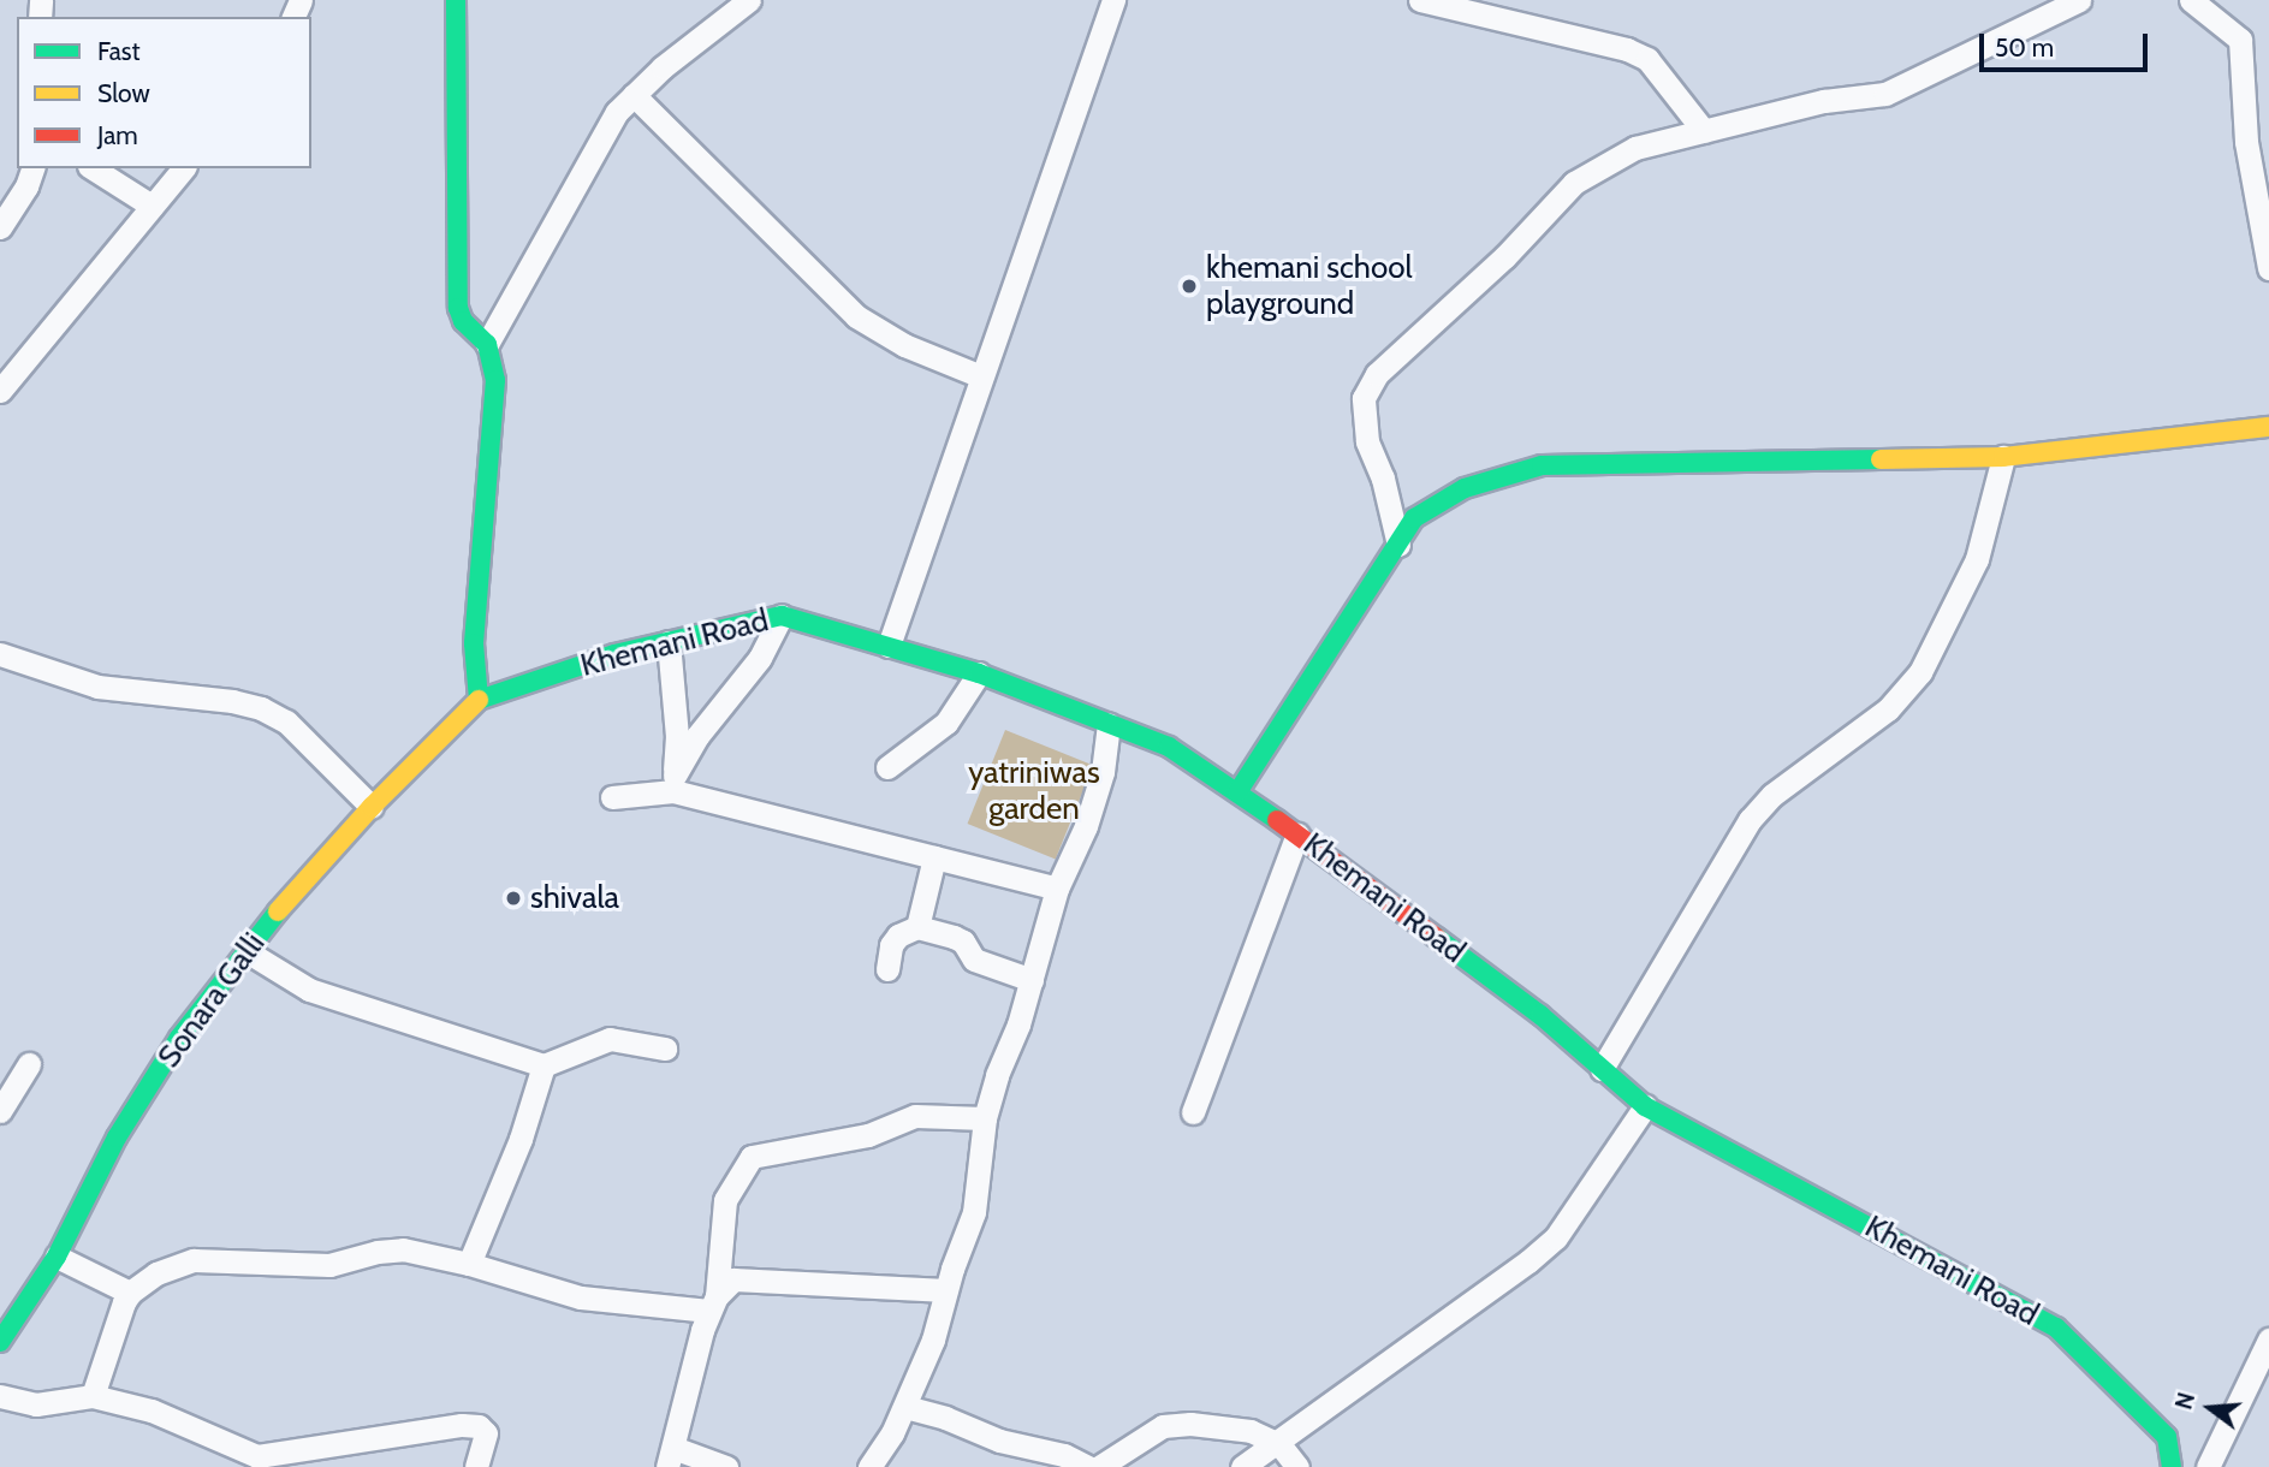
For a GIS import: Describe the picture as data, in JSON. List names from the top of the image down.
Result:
{
  "streets": {
    "street": ["Khemani Road", "Sonara Galli"]
  },
  "crossings": [
    ["Khemani Road", "Sonara Galli"]
  ],
  "parks": ["yatriniwas garden"],
  "places": ["khemani school playground", "shivala"],
  "legend": ["Fast", "Slow", "Jam"],
  "scale_bar": "50 m",
  "north": "left"
}
